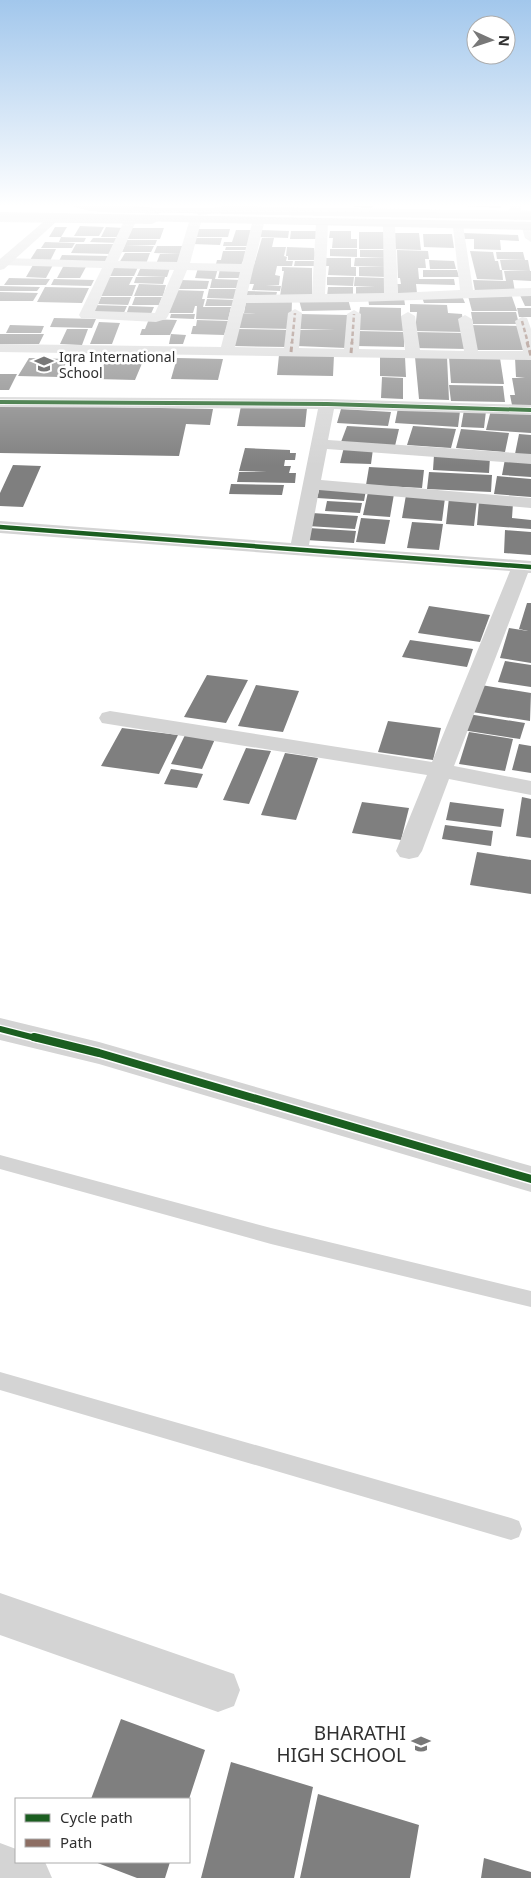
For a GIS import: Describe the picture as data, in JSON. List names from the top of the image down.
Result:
{
  "places": {
    "school or university": ["Iqra International School", "BHARATHI HIGH SCHOOL"]
  },
  "legend": ["Cycle path", "Path"],
  "north": "right"
}
